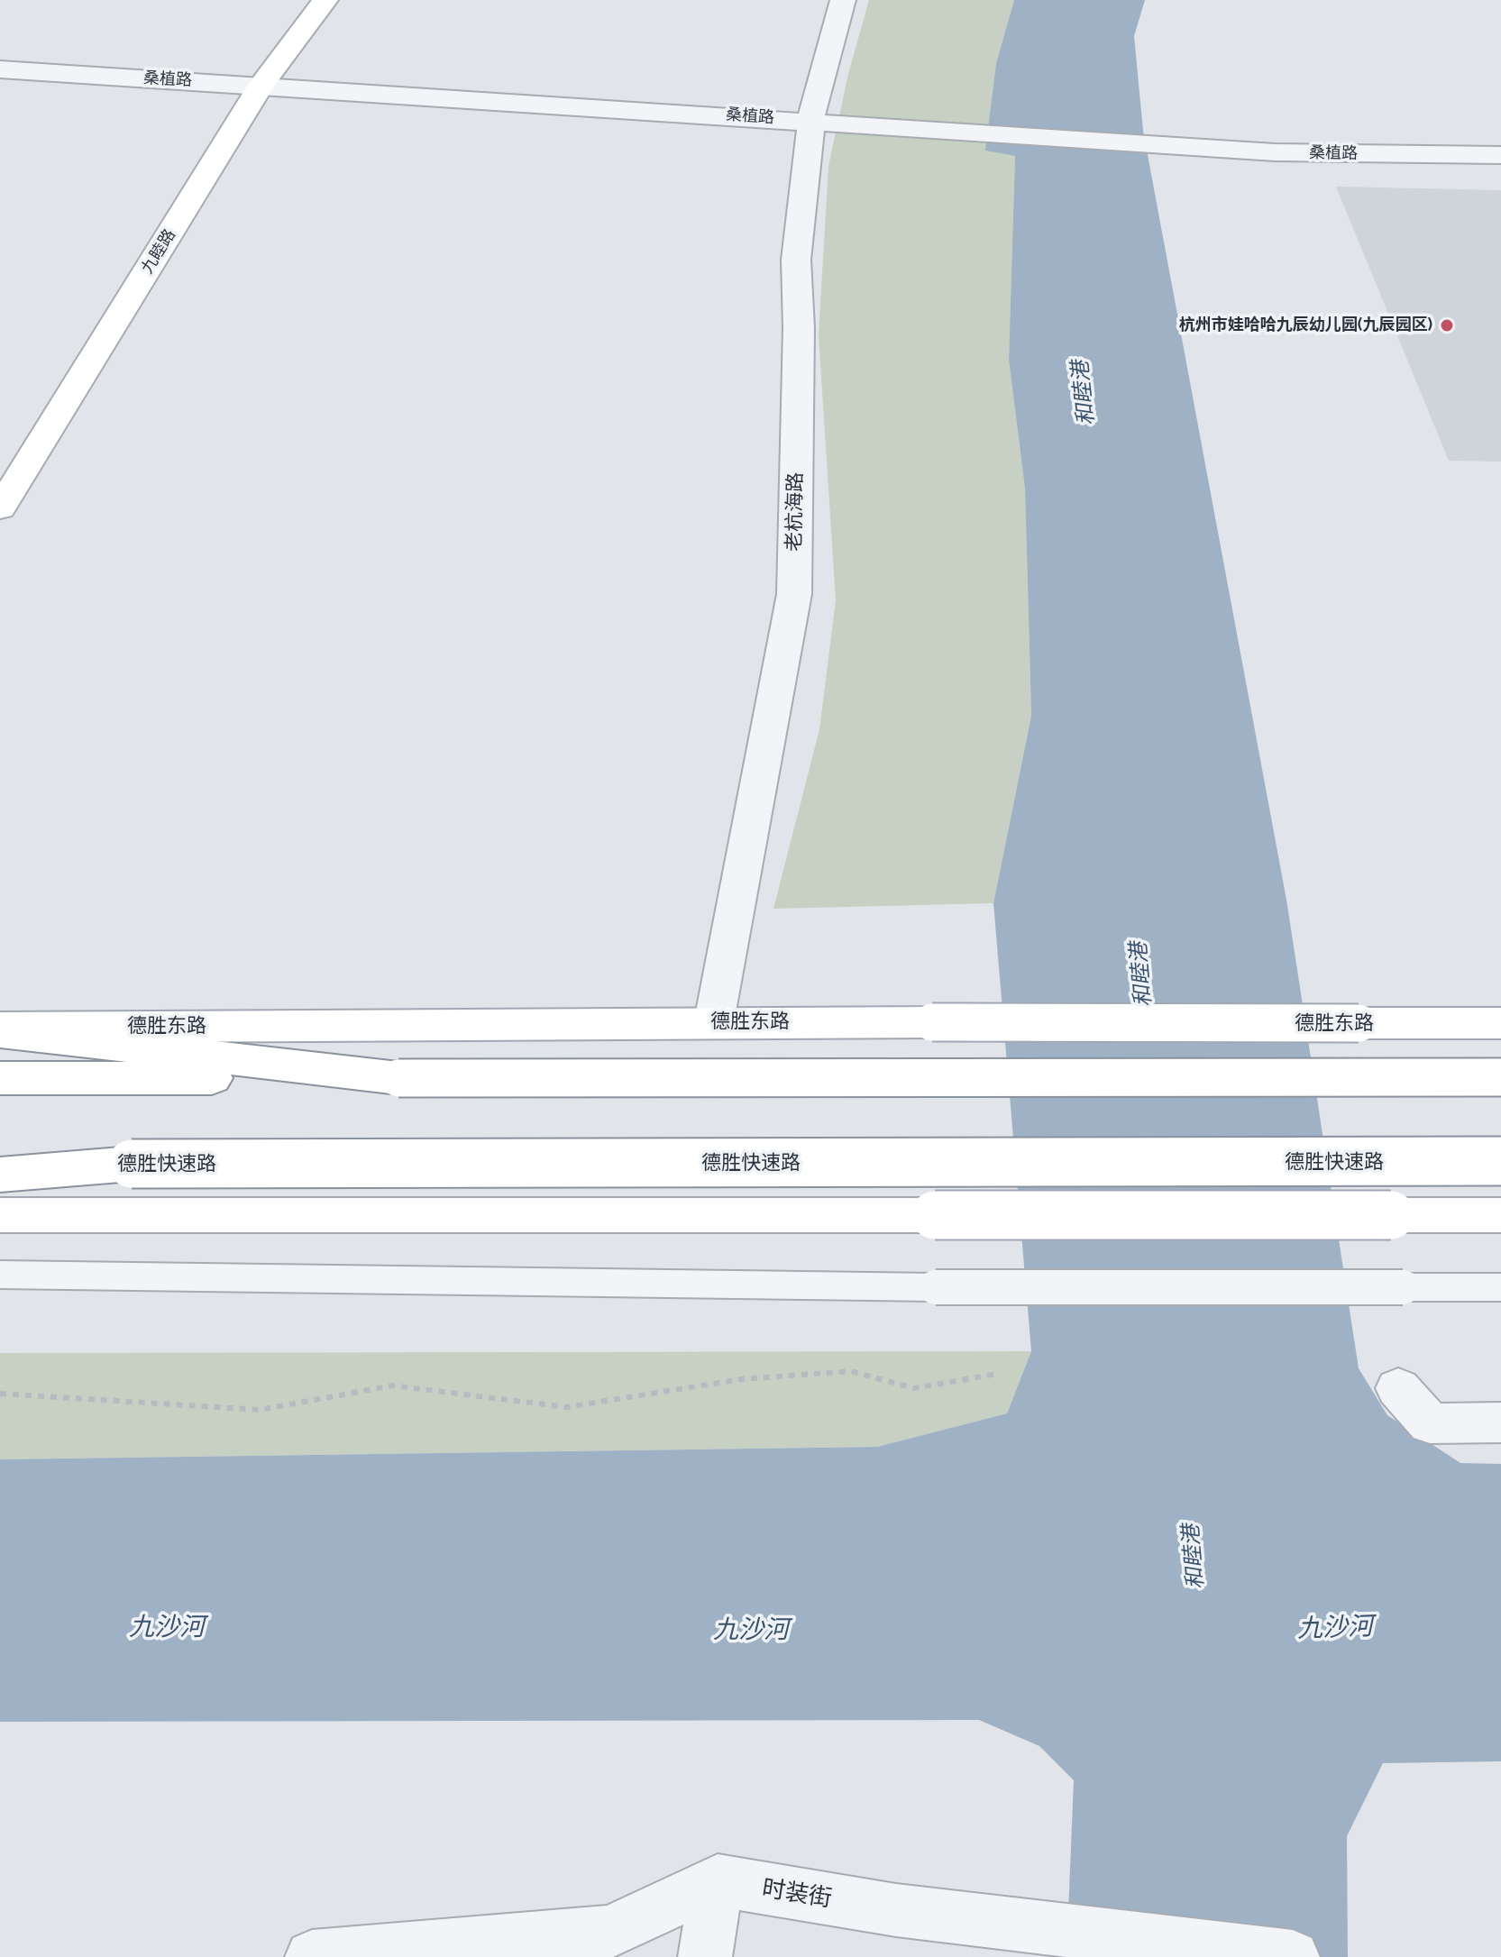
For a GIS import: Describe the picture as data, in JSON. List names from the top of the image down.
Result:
{
  "streets": {
    "main road": ["九睦路", "德胜东路", "德胜快速路"],
    "street": ["桑植路", "老杭海路", "时装街"]
  },
  "crossings": [
    ["桑植路", "九睦路"],
    ["桑植路", "老杭海路"],
    ["老杭海路", "德胜东路"]
  ],
  "water": ["和睦港", "九沙河"],
  "places": ["杭州市娃哈哈九辰幼儿园(九辰园区)"]
}
